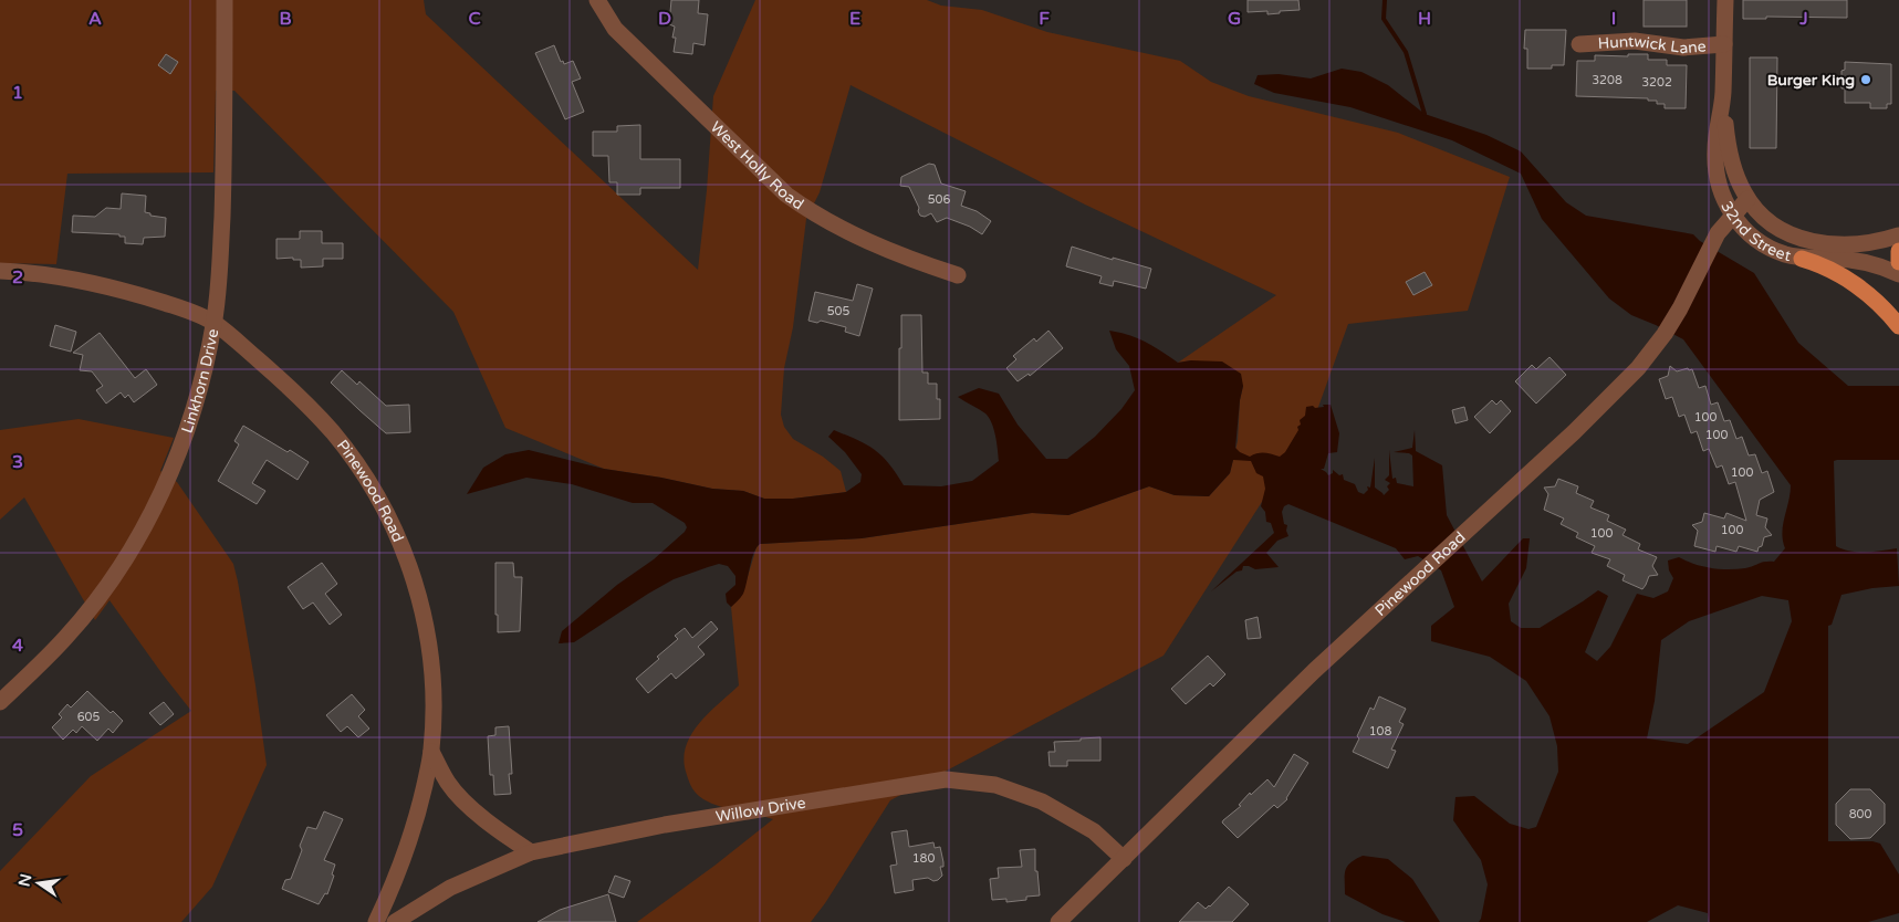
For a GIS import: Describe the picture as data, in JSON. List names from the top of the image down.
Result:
{
  "streets": {
    "street": [
      "Huntwick Lane",
      "West Holly Road",
      "32nd Street",
      "Linkhorn Drive",
      "Pinewood Road",
      "Willow Drive"
    ]
  },
  "crossings": [
    ["Huntwick Lane", "32nd Street"],
    ["32nd Street", "Pinewood Road"],
    ["Linkhorn Drive", "Pinewood Road"],
    ["Pinewood Road", "Willow Drive"]
  ],
  "places": ["Burger King"],
  "house_numbers": [
    "3208",
    "3202",
    "506",
    "505",
    "100",
    "100",
    "100",
    "100",
    "100",
    "605",
    "108",
    "800",
    "180"
  ],
  "north": "left",
  "grid": {
    "columns": [
      "A",
      "B",
      "C",
      "D",
      "E",
      "F",
      "G",
      "H",
      "I",
      "J"
    ],
    "rows": [
      "1",
      "2",
      "3",
      "4",
      "5"
    ]
  }
}
